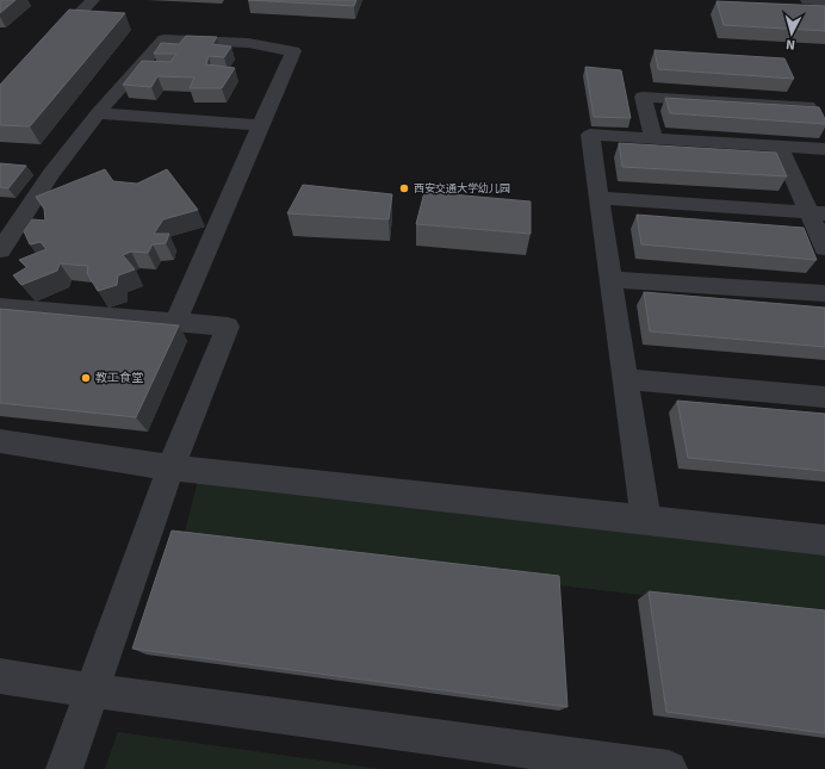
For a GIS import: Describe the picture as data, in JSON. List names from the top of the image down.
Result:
{
  "places": ["西安交通大学幼儿园", "教工食堂"],
  "north": "bottom"
}
